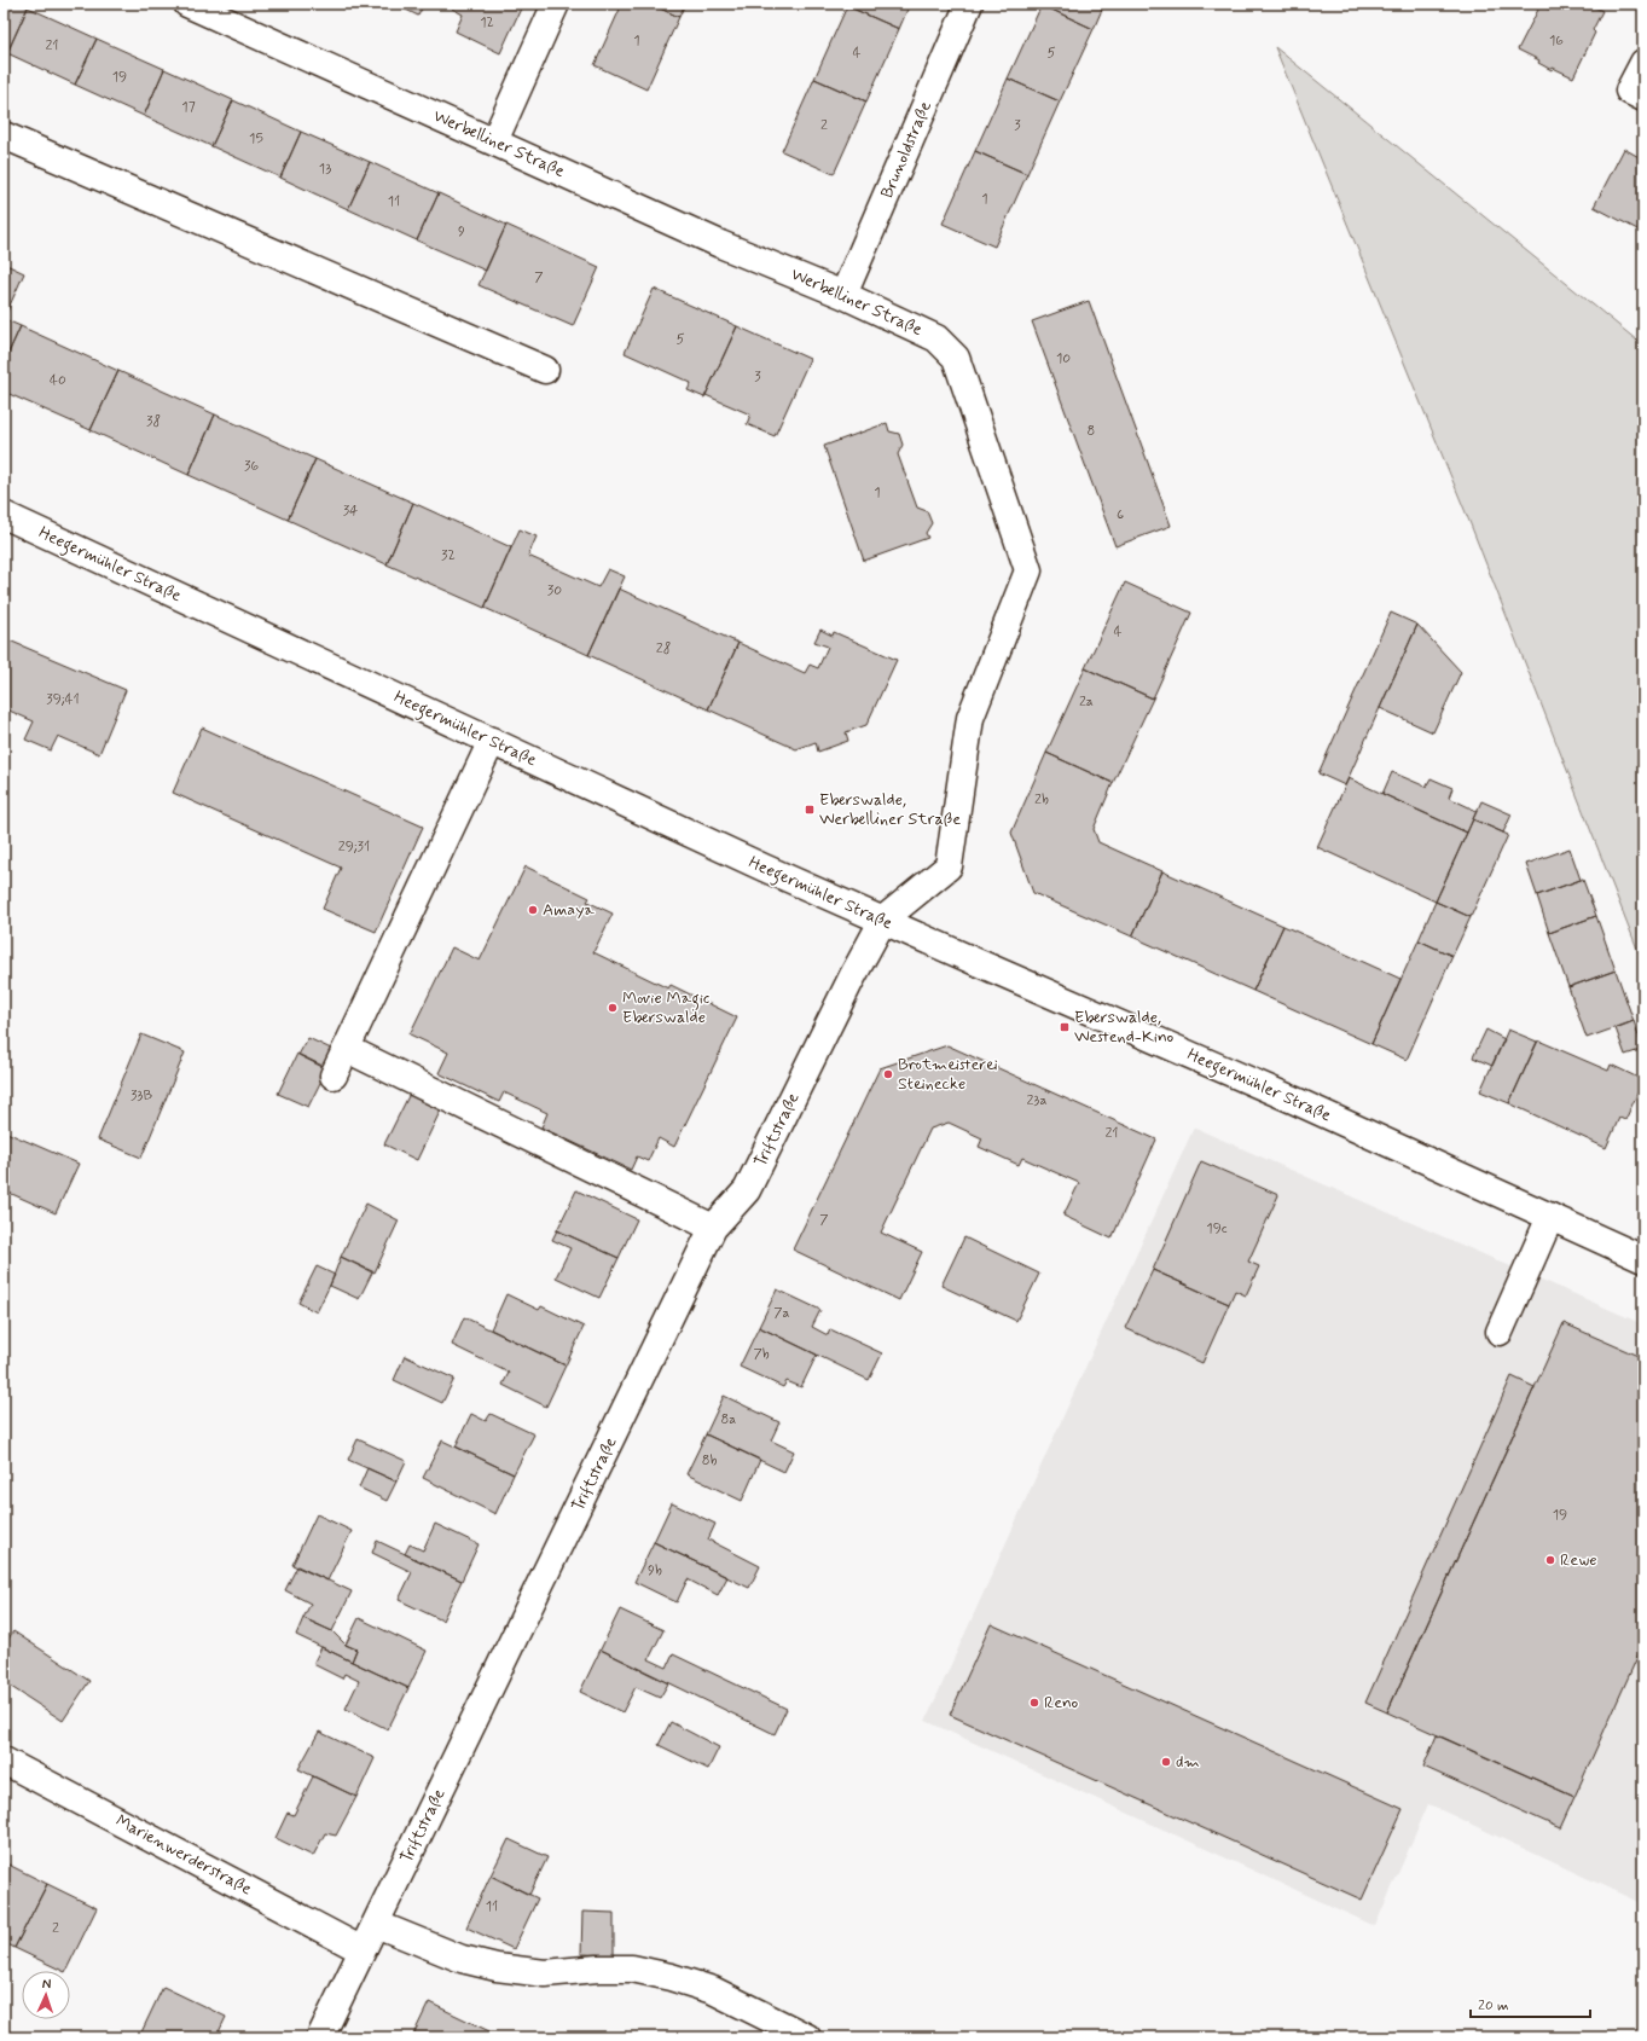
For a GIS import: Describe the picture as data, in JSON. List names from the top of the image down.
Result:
{
  "streets": {
    "street": [
      "Werbelliner Straße",
      "Brunoldstraße",
      "Heegermühler Straße",
      "Triftstraße",
      "Marienwerderstraße"
    ]
  },
  "crossings": [
    ["Werbelliner Straße", "Brunoldstraße"],
    ["Werbelliner Straße", "Heegermühler Straße"],
    ["Werbelliner Straße", "Triftstraße"],
    ["Heegermühler Straße", "Triftstraße"],
    ["Triftstraße", "Marienwerderstraße"]
  ],
  "places": {
    "transit": ["Eberswalde, Werbelliner Straße", "Eberswalde, Westend-Kino"],
    "other": [
      "Amaya",
      "Movie Magic Eberswalde",
      "Brotmeisterei Steinecke",
      "Rewe",
      "Reno",
      "dm"
    ]
  },
  "house_numbers": [
    "12",
    "1",
    "16",
    "21",
    "4",
    "5",
    "19",
    "17",
    "2",
    "3",
    "15",
    "13",
    "1",
    "11",
    "9",
    "7",
    "5",
    "10",
    "3",
    "40",
    "38",
    "8",
    "36",
    "1",
    "34",
    "6",
    "32",
    "30",
    "4",
    "28",
    "39;41",
    "2a",
    "2b",
    "29;31",
    "33B",
    "23a",
    "21",
    "7",
    "19c",
    "7a",
    "7b",
    "8a",
    "8b",
    "19",
    "9b",
    "11",
    "2"
  ],
  "scale_bar": "20 m",
  "north": "top"
}
